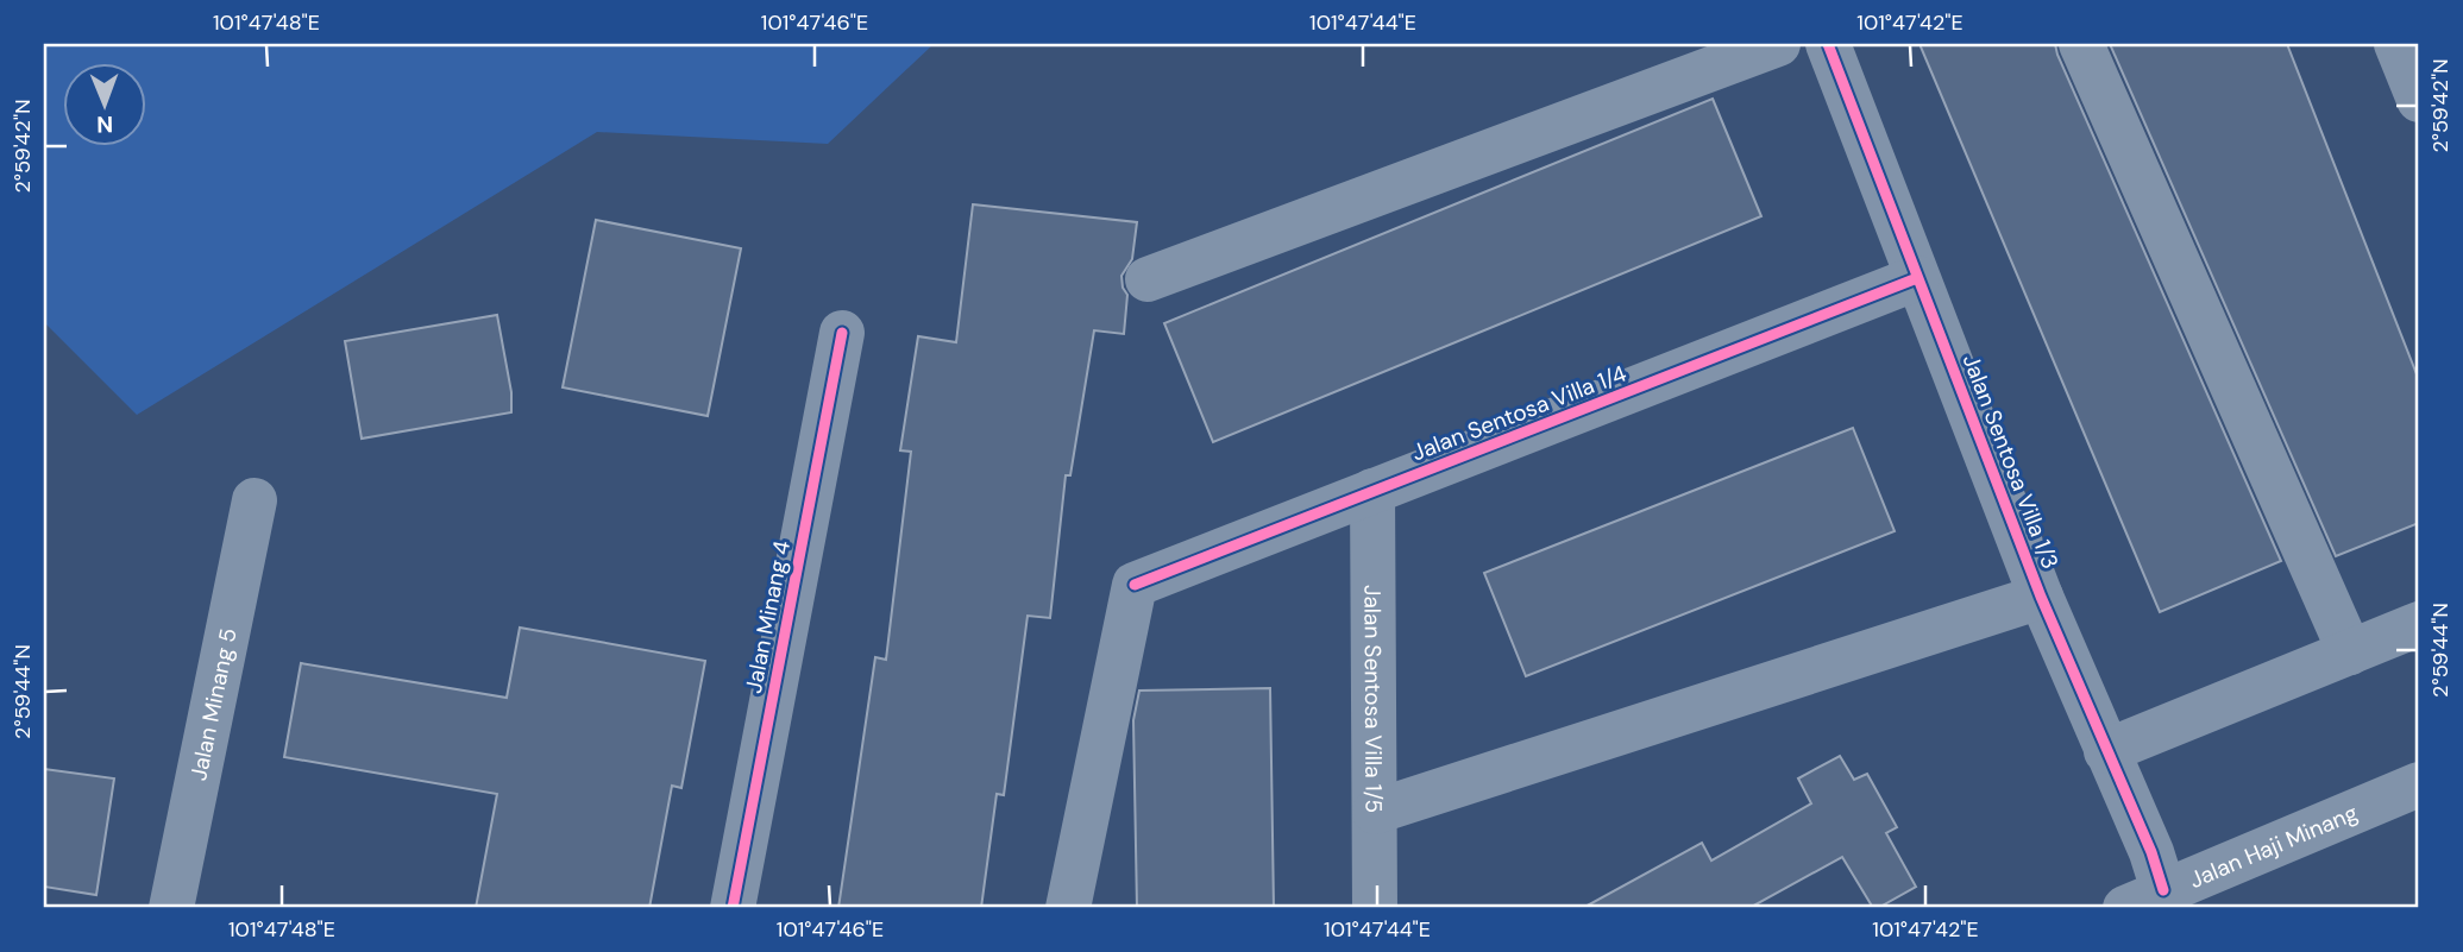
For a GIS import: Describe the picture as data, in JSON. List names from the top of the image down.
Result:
{
  "streets": {
    "street": [
      "Jalan Sentosa Villa 1/4",
      "Jalan Sentosa Villa 1/3",
      "Jalan Minang 4",
      "Jalan Sentosa Villa 1/5",
      "Jalan Minang 5",
      "Jalan Haji Minang"
    ]
  },
  "crossings": [
    ["Jalan Sentosa Villa 1/4", "Jalan Sentosa Villa 1/3"],
    ["Jalan Sentosa Villa 1/4", "Jalan Sentosa Villa 1/5"],
    ["Jalan Sentosa Villa 1/3", "Jalan Haji Minang"]
  ],
  "north": "bottom",
  "coordinates": [
    "101°47'48\"E",
    "101°47'46\"E",
    "101°47'44\"E",
    "101°47'42\"E",
    "2°59'42\"N",
    "2°59'44\"N"
  ]
}
